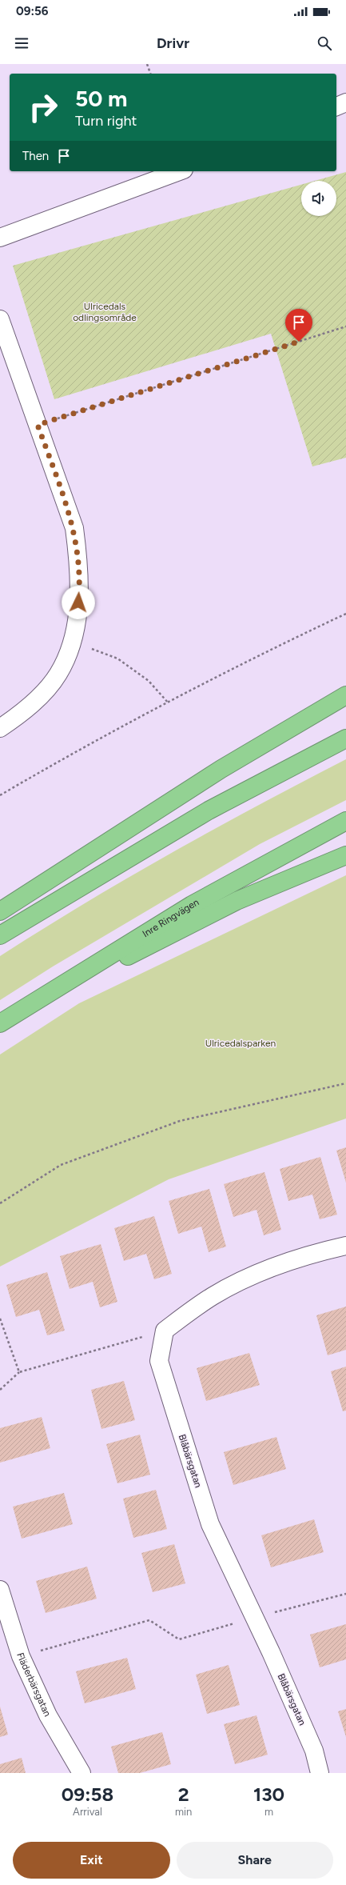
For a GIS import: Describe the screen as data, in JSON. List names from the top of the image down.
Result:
{
  "streets": {
    "highway": ["Inre Ringvägen"],
    "street": ["Blåbärsgatan", "Fläderbärsgatan"]
  },
  "parks": ["Ulricedals odlingsområde", "Ulricedalsparken"],
  "page": {
    "status": "09:56",
    "header": "Drivr",
    "turn": ["50 m", "Turn right"],
    "then": "Then",
    "eta": [
      "09:58",
      "Arrival",
      "2",
      "min",
      "130",
      "m"
    ],
    "buttons": ["Exit", "Share"]
  }
}
